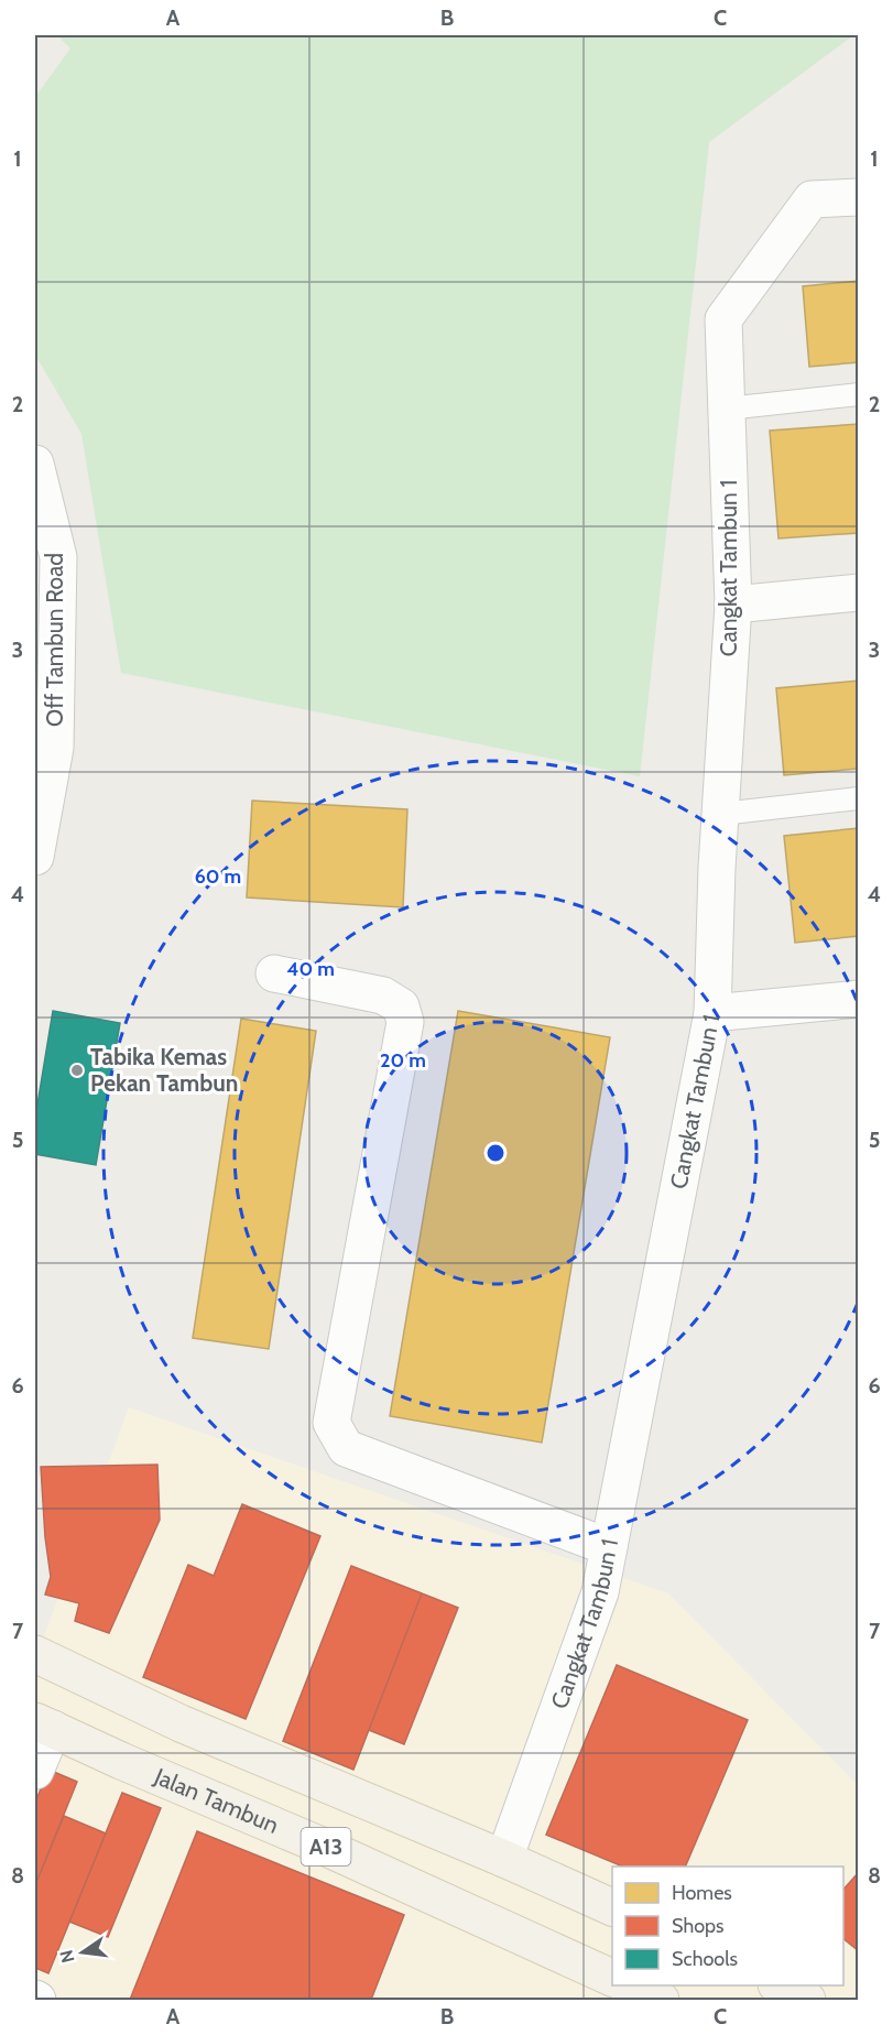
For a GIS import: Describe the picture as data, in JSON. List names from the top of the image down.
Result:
{
  "streets": {
    "main road": ["Jalan Tambun", "A13"],
    "street": ["Cangkat Tambun 1", "Off Tambun Road"]
  },
  "crossings": [
    ["Cangkat Tambun 1", "A13"]
  ],
  "places": ["Tabika Kemas Pekan Tambun"],
  "legend": ["Homes", "Shops", "Schools"],
  "north": "left",
  "grid": {
    "columns": ["A", "B", "C"],
    "rows": [
      "1",
      "2",
      "3",
      "4",
      "5",
      "6",
      "7",
      "8"
    ]
  },
  "rings": ["60 m", "40 m", "20 m"]
}
